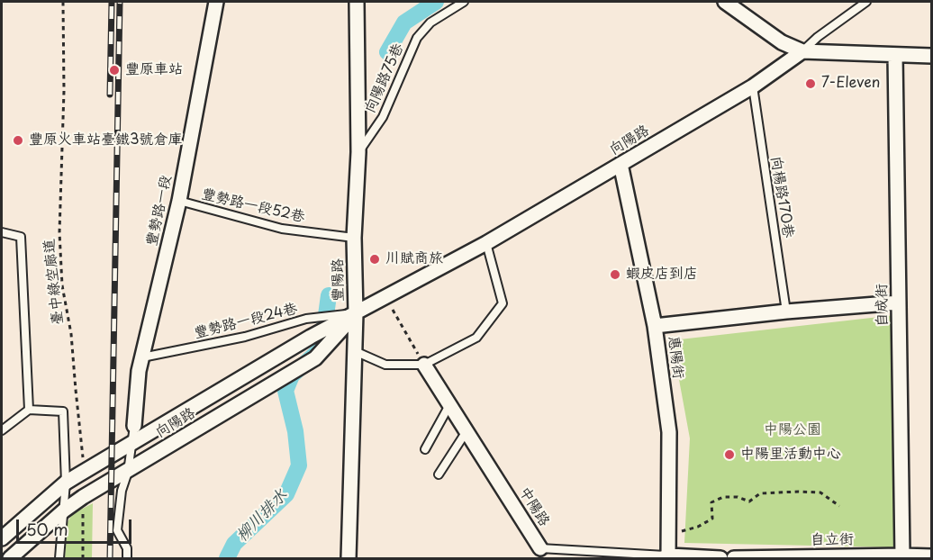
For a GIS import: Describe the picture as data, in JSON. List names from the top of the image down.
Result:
{
  "streets": {
    "street": [
      "向陽路",
      "豐勢路一段",
      "豐陽路",
      "自成街",
      "惠陽街",
      "中陽路",
      "自立街"
    ],
    "lane": [
      "向陽路75巷",
      "向楊路170巷",
      "豐勢路一段52巷",
      "豐勢路一段24巷"
    ],
    "path": ["臺中綠空廊道"]
  },
  "crossings": [
    ["向陽路75巷", "豐陽路"],
    ["向陽路", "向楊路170巷"],
    ["向陽路", "豐陽路"],
    ["向陽路", "臺中綠空廊道"],
    ["向陽路", "豐勢路一段24巷"],
    ["向陽路", "惠陽街"],
    ["豐勢路一段52巷", "豐勢路一段"],
    ["豐勢路一段52巷", "豐陽路"],
    ["豐勢路一段", "豐勢路一段24巷"],
    ["豐陽路", "豐勢路一段24巷"],
    ["自成街", "自立街"],
    ["惠陽街", "中陽路"]
  ],
  "water": ["柳川排水"],
  "parks": ["中陽公園"],
  "places": [
    "豐原車站",
    "7-Eleven",
    "豐原火車站臺鐵3號倉庫",
    "川賦商旅",
    "蝦皮店到店",
    "中陽里活動中心"
  ],
  "scale_bar": "50 m"
}
